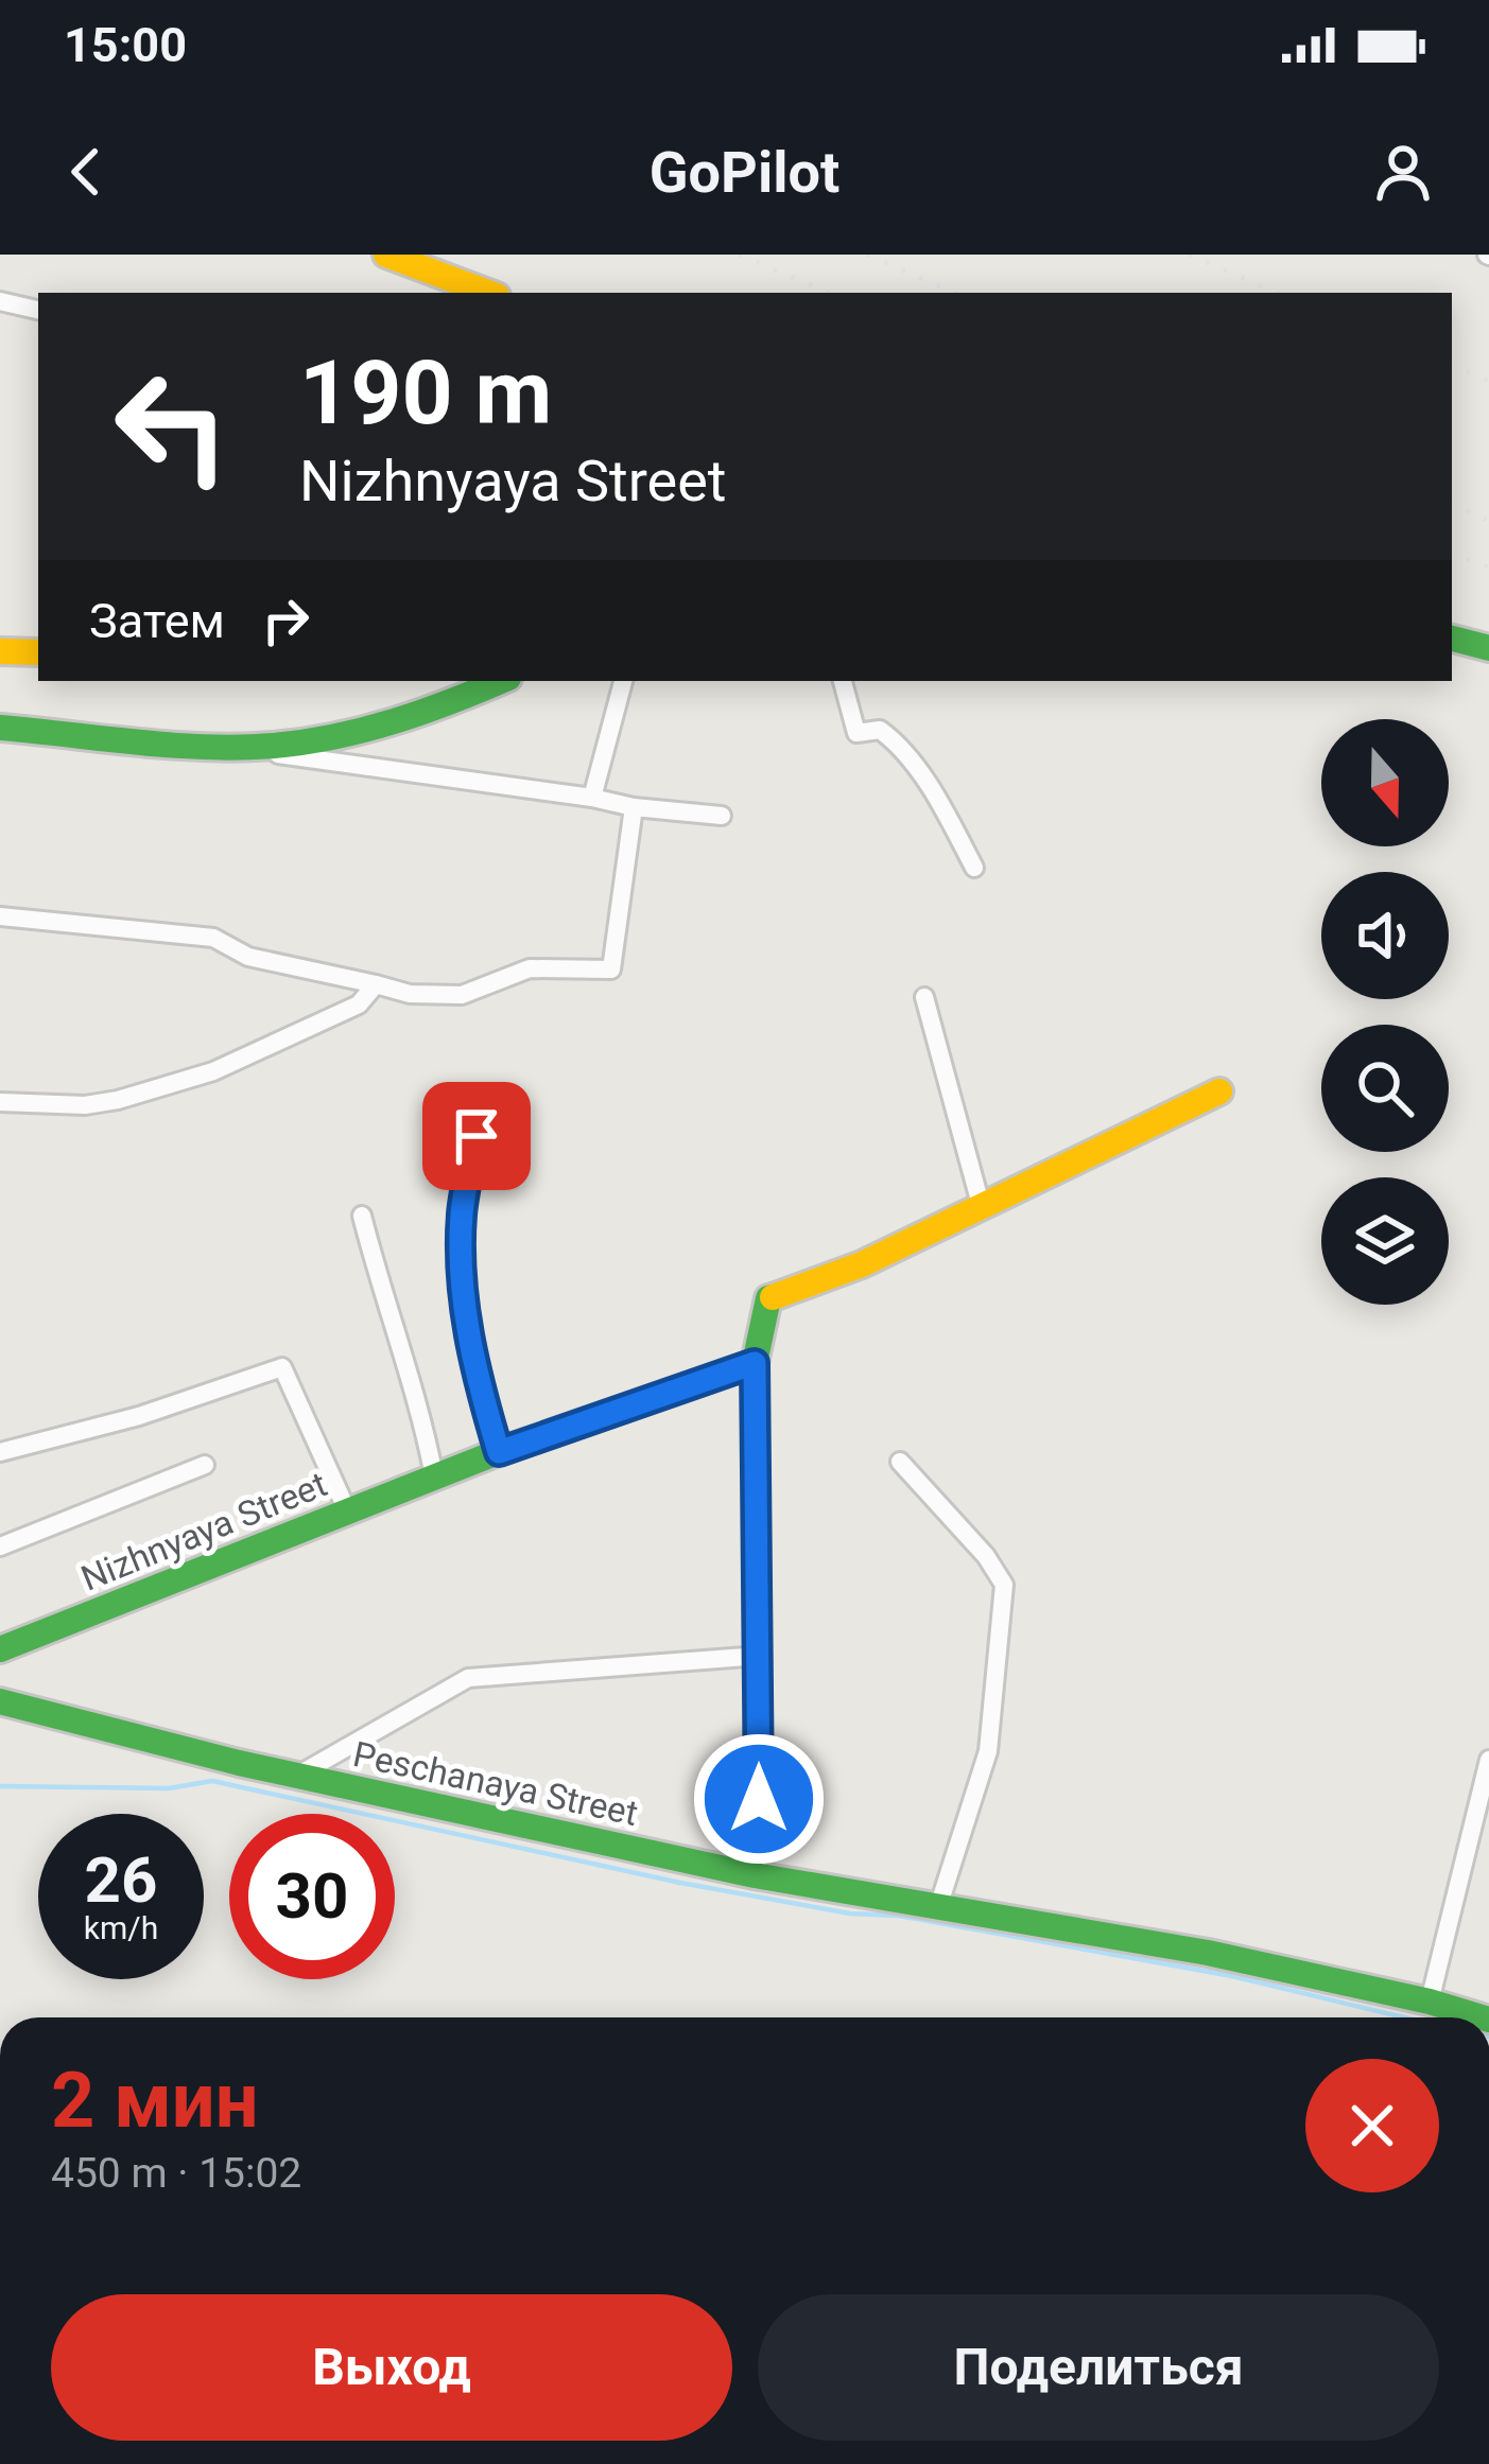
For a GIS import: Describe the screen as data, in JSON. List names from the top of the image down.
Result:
{
  "streets": {
    "street": ["Nizhnyaya Street", "Peschanaya Street"]
  },
  "north": "bottom",
  "page": {
    "status": "15:00",
    "header": "GoPilot",
    "turn": ["190 m", "Nizhnyaya Street"],
    "then": "Затем",
    "speed": "26 km/h",
    "limit": "30",
    "heading": ["2 мин", "450 m · 15:02"],
    "buttons": ["Выход", "Поделиться"]
  }
}
